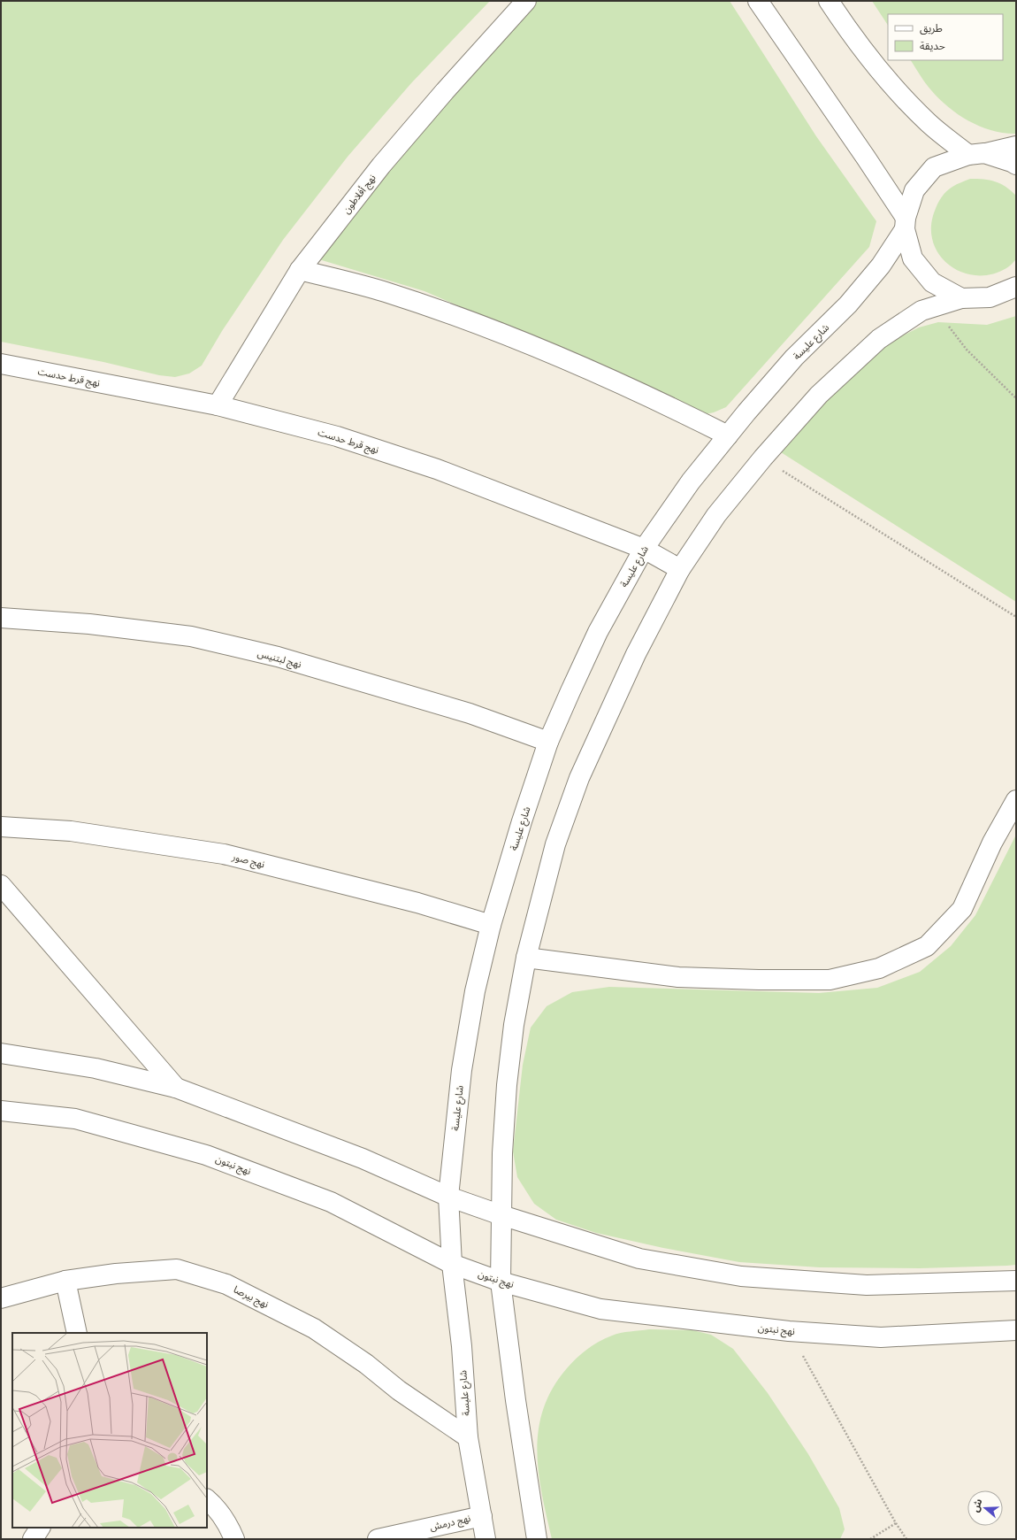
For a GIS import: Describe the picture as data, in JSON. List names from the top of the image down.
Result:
{
  "streets": {
    "street": [
      "نهج أفلاطون",
      "شارع عليسة",
      "نهج قرط حدست",
      "نهج لبتنيس",
      "نهج صور",
      "نهج نبتون",
      "نهج بيرصا",
      "نهج درمش"
    ]
  },
  "crossings": [
    ["نهج أفلاطون", "نهج قرط حدست"],
    ["شارع عليسة", "نهج قرط حدست"],
    ["شارع عليسة", "نهج لبتنيس"],
    ["شارع عليسة", "نهج صور"],
    ["شارع عليسة", "نهج نبتون"],
    ["شارع عليسة", "نهج بيرصا"],
    ["شارع عليسة", "نهج درمش"]
  ],
  "legend": ["طريق", "حديقة"],
  "north": "left"
}
